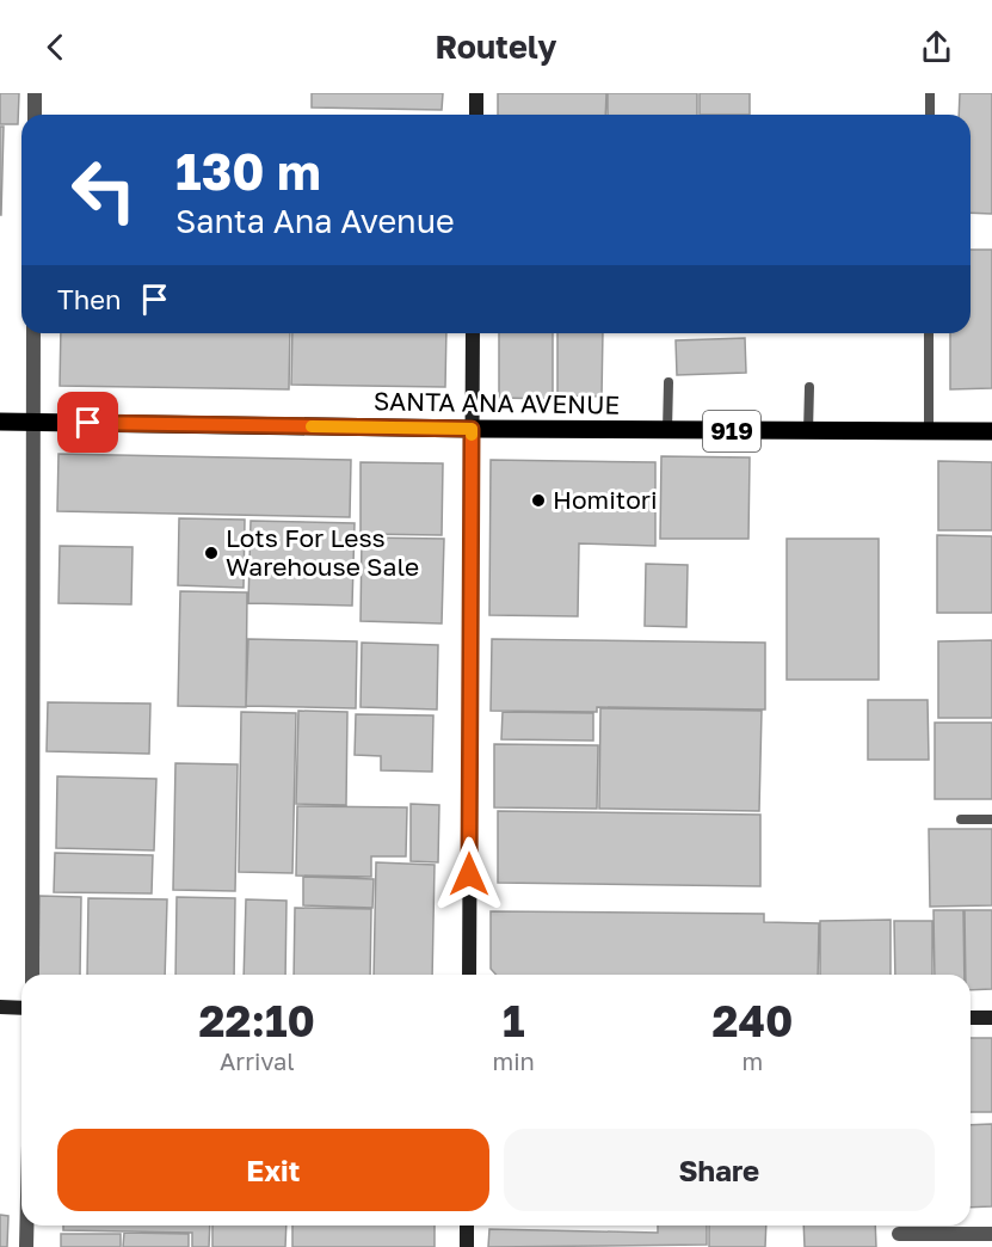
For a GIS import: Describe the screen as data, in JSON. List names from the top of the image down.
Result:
{
  "streets": {
    "main road": ["SANTA ANA AVENUE", "919"]
  },
  "places": ["Homitori", "Lots For Less Warehouse Sale"],
  "page": {
    "header": "Routely",
    "turn": ["130 m", "Santa Ana Avenue"],
    "then": "Then",
    "eta": [
      "22:10",
      "Arrival",
      "1",
      "min",
      "240",
      "m"
    ],
    "buttons": ["Exit", "Share"]
  }
}
